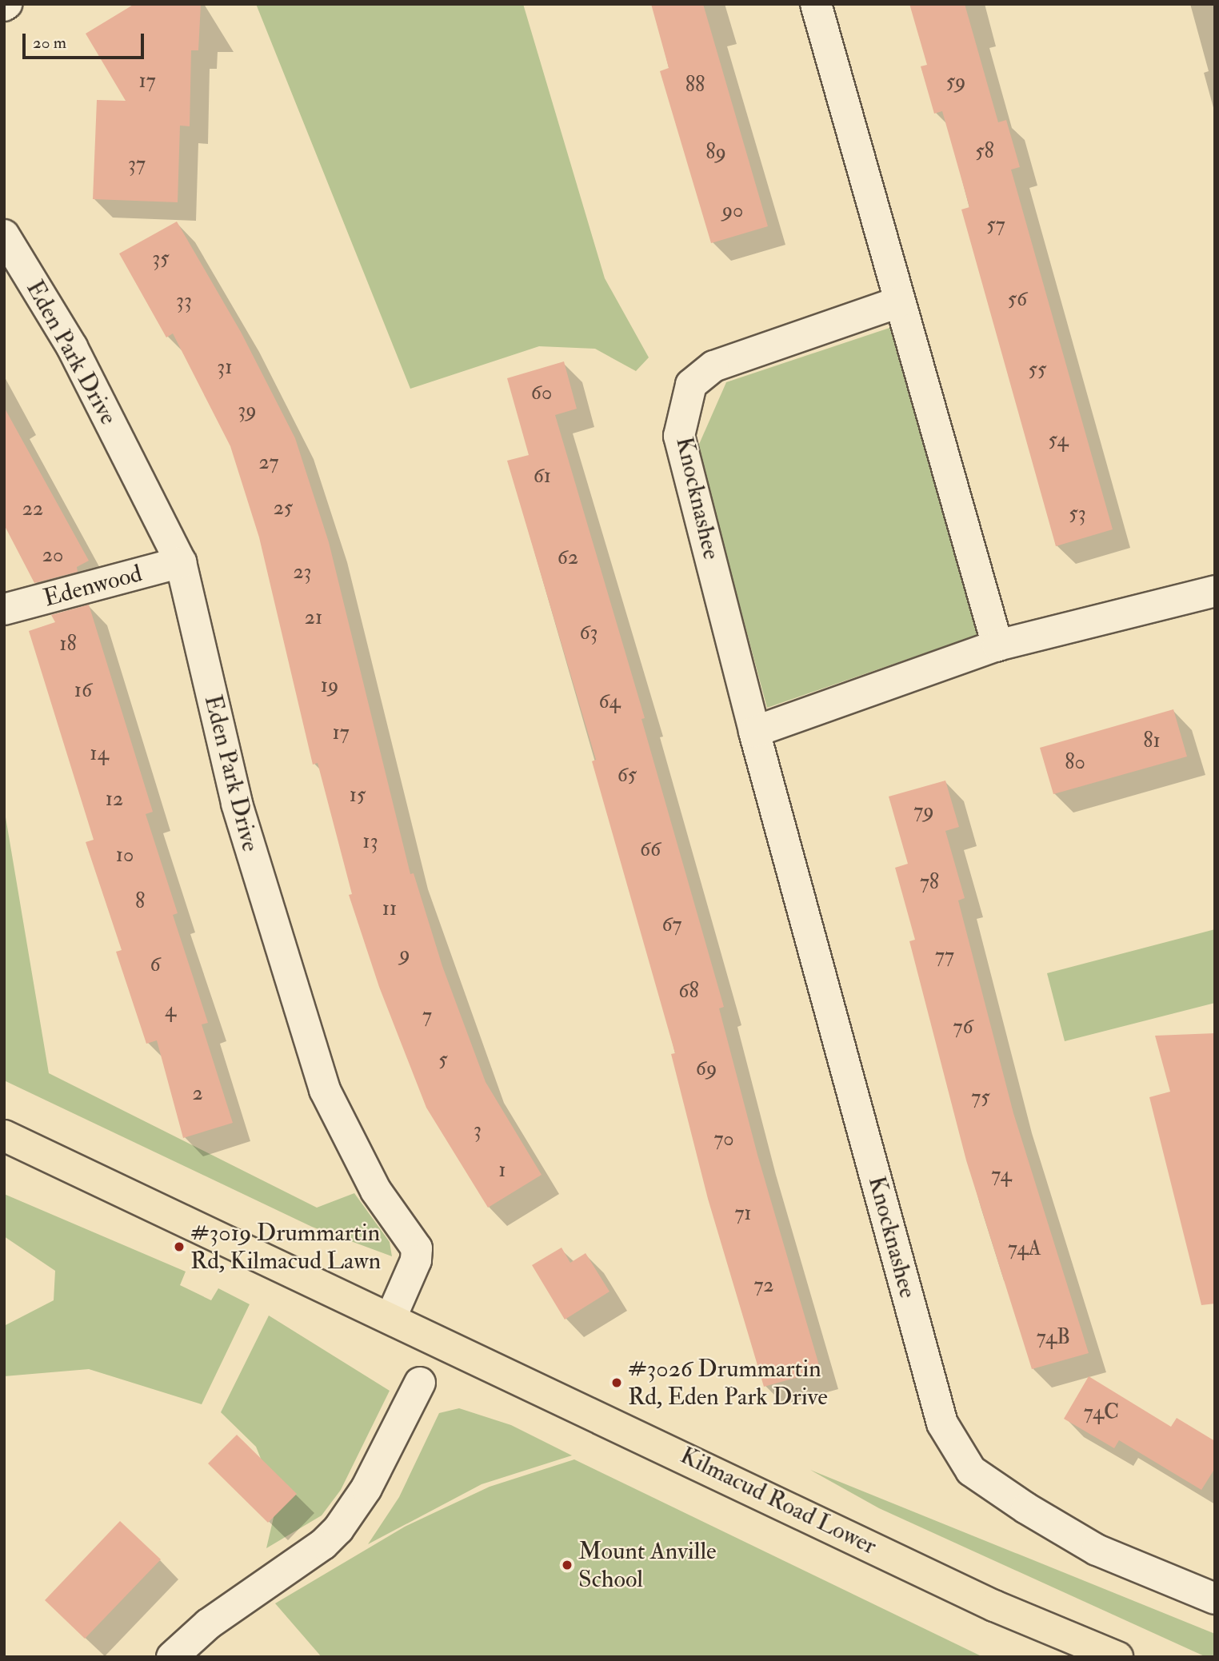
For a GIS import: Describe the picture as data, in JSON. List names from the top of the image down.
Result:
{
  "streets": {
    "main road": ["Kilmacud Road Lower"],
    "street": ["Eden Park Drive", "Knocknashee", "Edenwood"]
  },
  "crossings": [
    ["Eden Park Drive", "Edenwood"],
    ["Eden Park Drive", "Kilmacud Road Lower"]
  ],
  "places": ["#3019 Drummartin Rd, Kilmacud Lawn", "#3026 Drummartin Rd, Eden Park Drive", "Mount Anville School"],
  "house_numbers": [
    "17",
    "59",
    "88",
    "58",
    "89",
    "37",
    "90",
    "57",
    "35",
    "56",
    "33",
    "31",
    "55",
    "60",
    "39",
    "54",
    "27",
    "61",
    "25",
    "22",
    "53",
    "20",
    "62",
    "23",
    "21",
    "63",
    "18",
    "19",
    "16",
    "64",
    "17",
    "81",
    "14",
    "80",
    "65",
    "15",
    "12",
    "79",
    "13",
    "66",
    "10",
    "78",
    "8",
    "11",
    "67",
    "9",
    "77",
    "6",
    "68",
    "4",
    "7",
    "76",
    "5",
    "69",
    "2",
    "75",
    "3",
    "70",
    "1",
    "74",
    "71",
    "74A",
    "72",
    "74B",
    "74C"
  ],
  "scale_bar": "20 m"
}
